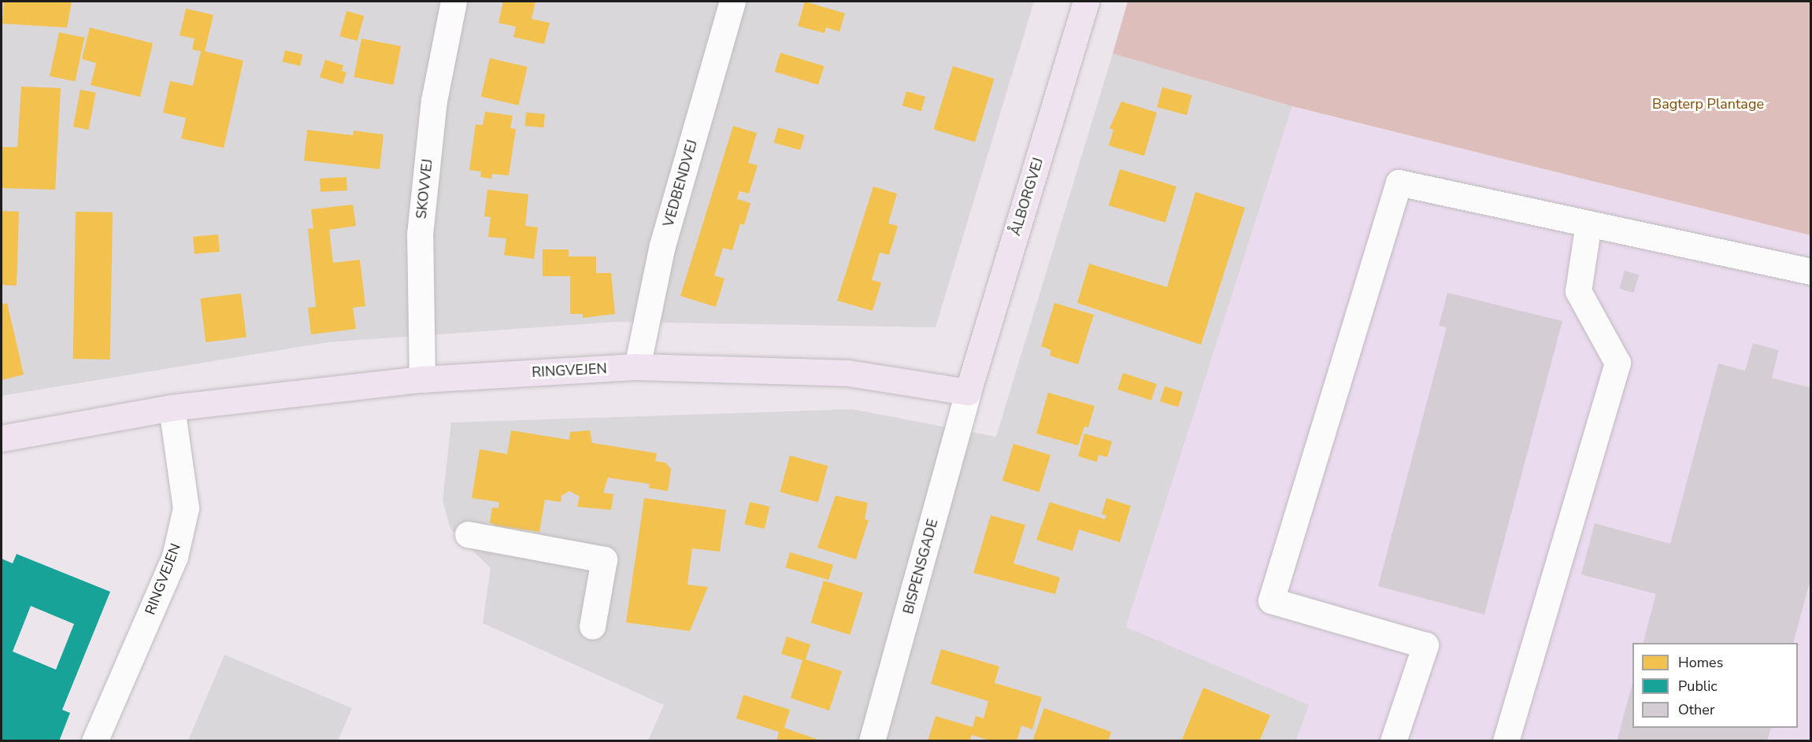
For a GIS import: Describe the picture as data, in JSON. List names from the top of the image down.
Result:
{
  "streets": {
    "main road": ["ÅLBORGVEJ", "RINGVEJEN"],
    "street": ["VEDBENDVEJ", "SKOVVEJ", "BISPENSGADE"]
  },
  "crossings": [
    ["VEDBENDVEJ", "RINGVEJEN"],
    ["SKOVVEJ", "RINGVEJEN"],
    ["ÅLBORGVEJ", "RINGVEJEN"],
    ["ÅLBORGVEJ", "BISPENSGADE"],
    ["RINGVEJEN", "BISPENSGADE"]
  ],
  "parks": ["Bagterp Plantage"],
  "legend": ["Homes", "Public", "Other"]
}
